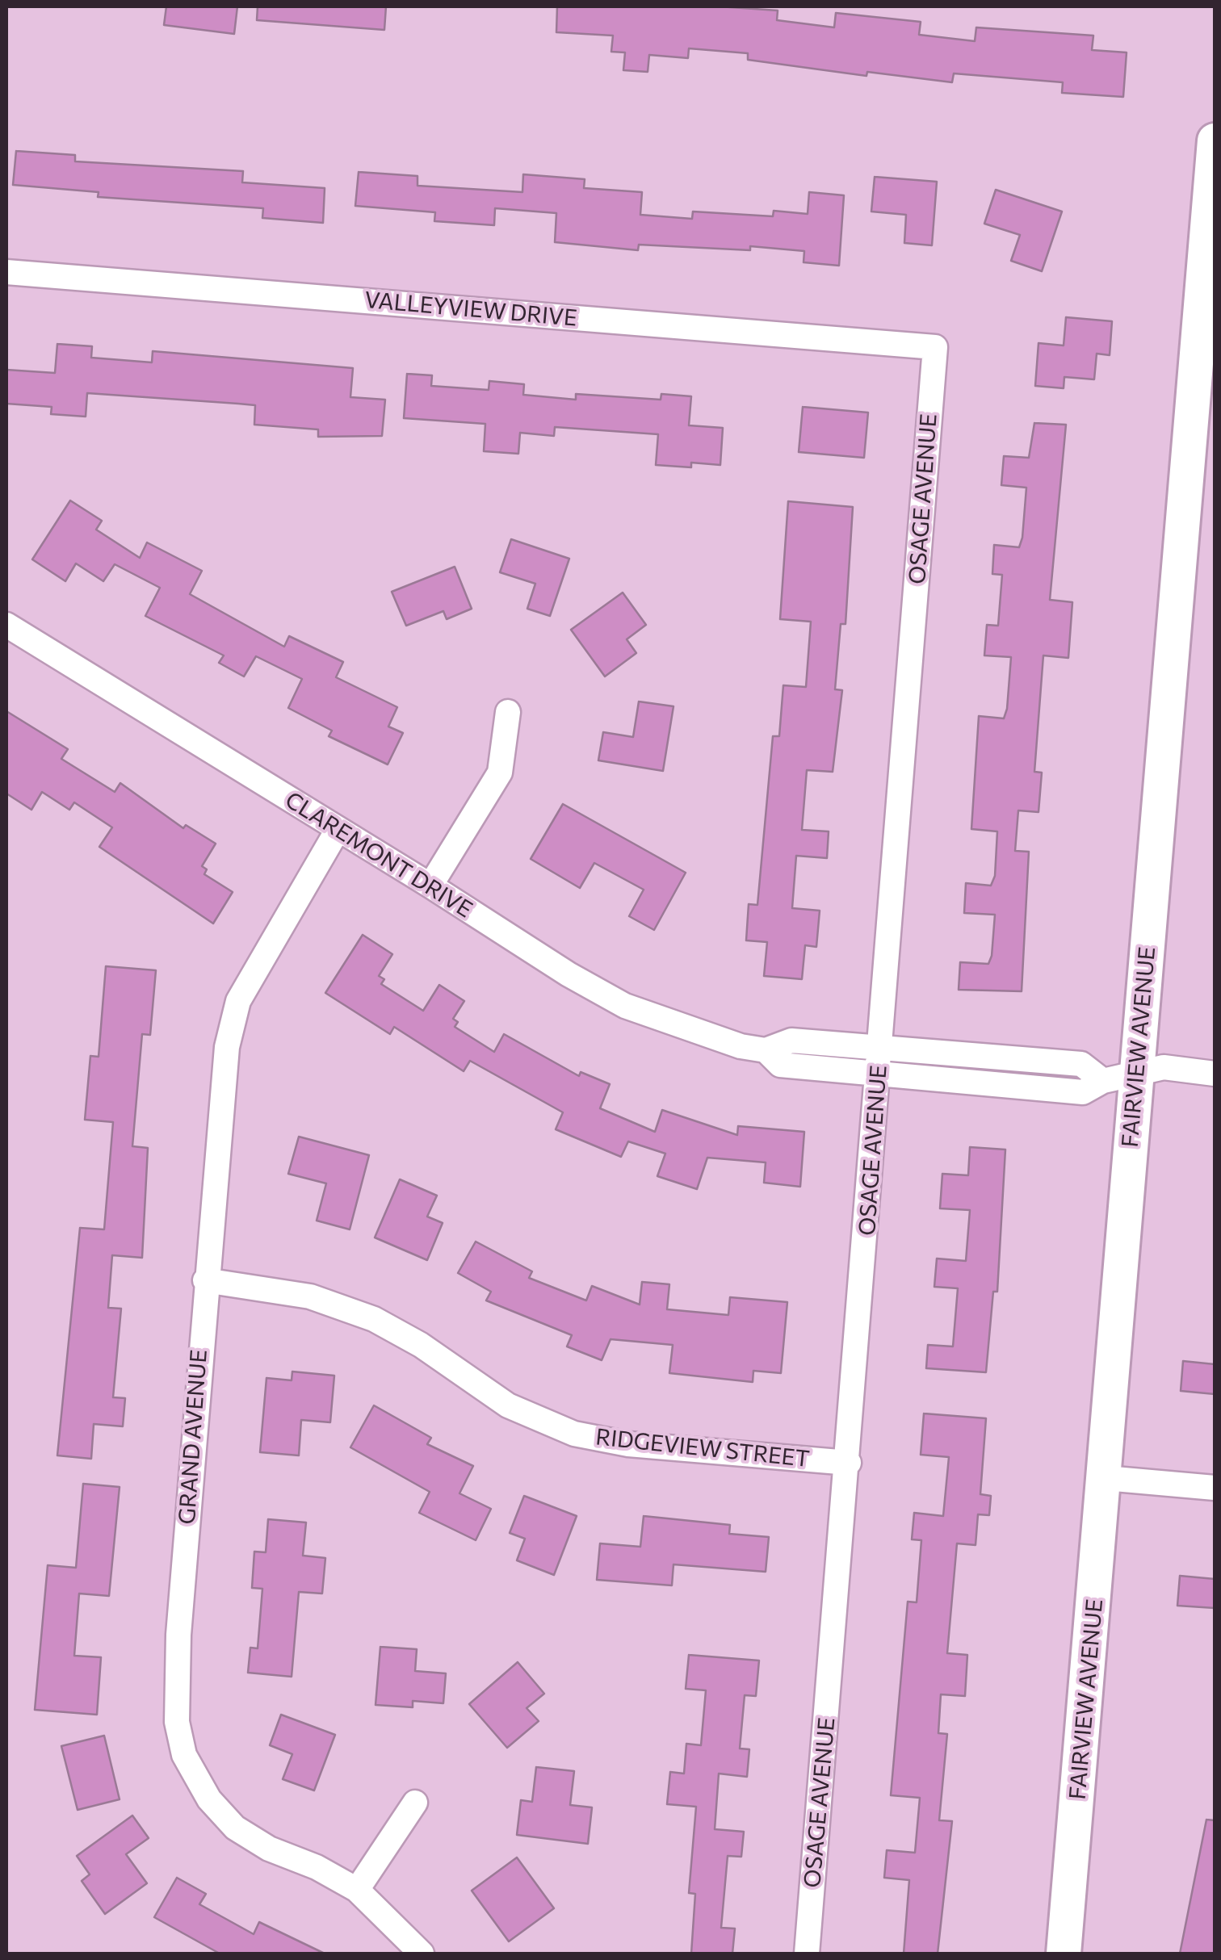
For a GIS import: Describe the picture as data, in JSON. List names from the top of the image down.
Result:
{
  "streets": {
    "street": [
      "VALLEYVIEW DRIVE",
      "OSAGE AVENUE",
      "CLAREMONT DRIVE",
      "FAIRVIEW AVENUE",
      "GRAND AVENUE",
      "RIDGEVIEW STREET"
    ]
  },
  "crossings": [
    ["VALLEYVIEW DRIVE", "OSAGE AVENUE"],
    ["OSAGE AVENUE", "CLAREMONT DRIVE"],
    ["OSAGE AVENUE", "RIDGEVIEW STREET"],
    ["CLAREMONT DRIVE", "FAIRVIEW AVENUE"],
    ["CLAREMONT DRIVE", "GRAND AVENUE"],
    ["GRAND AVENUE", "RIDGEVIEW STREET"]
  ]
}
